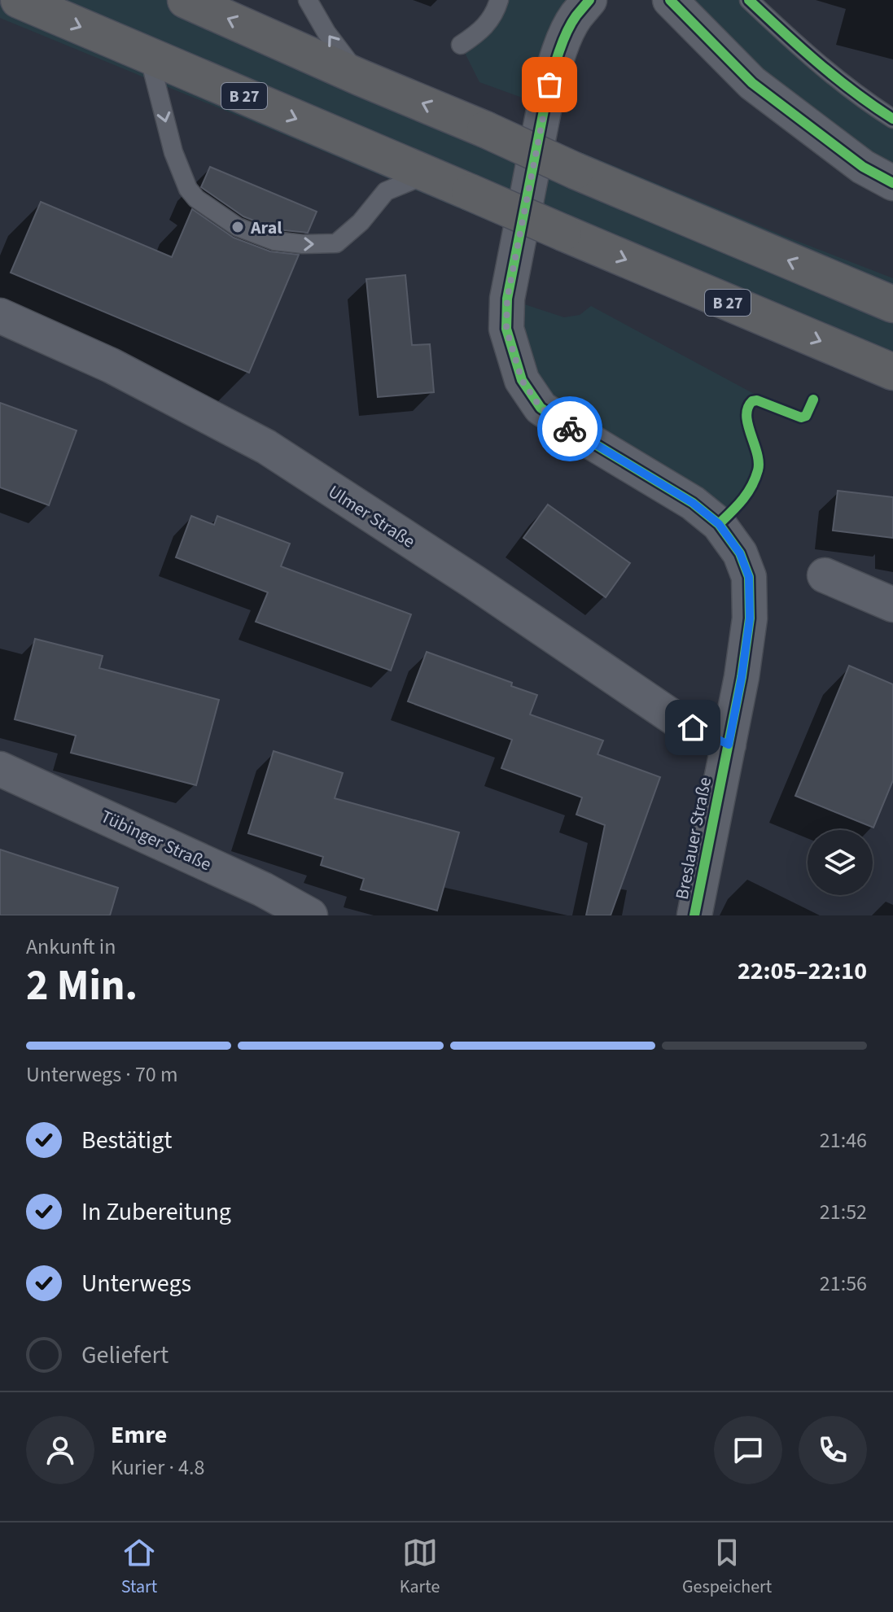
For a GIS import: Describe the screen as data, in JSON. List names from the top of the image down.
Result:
{
  "streets": {
    "highway": ["B 27"],
    "street": ["Ulmer Straße", "Breslauer Straße", "Tübinger Straße"]
  },
  "crossings": [
    ["Ulmer Straße", "Breslauer Straße"]
  ],
  "places": ["Aral"],
  "page": {
    "heading": ["2 Min.", "Ankunft in", "22:05–22:10"],
    "panel": ["Emre", "Kurier · 4.8"],
    "bar": "Unterwegs · 70 m",
    "list": [
      ["Bestätigt", "21:46"],
      ["In Zubereitung", "21:52"],
      ["Unterwegs", "21:56"],
      "Geliefert"
    ],
    "tabs": ["Start", "Karte", "Gespeichert"]
  }
}
